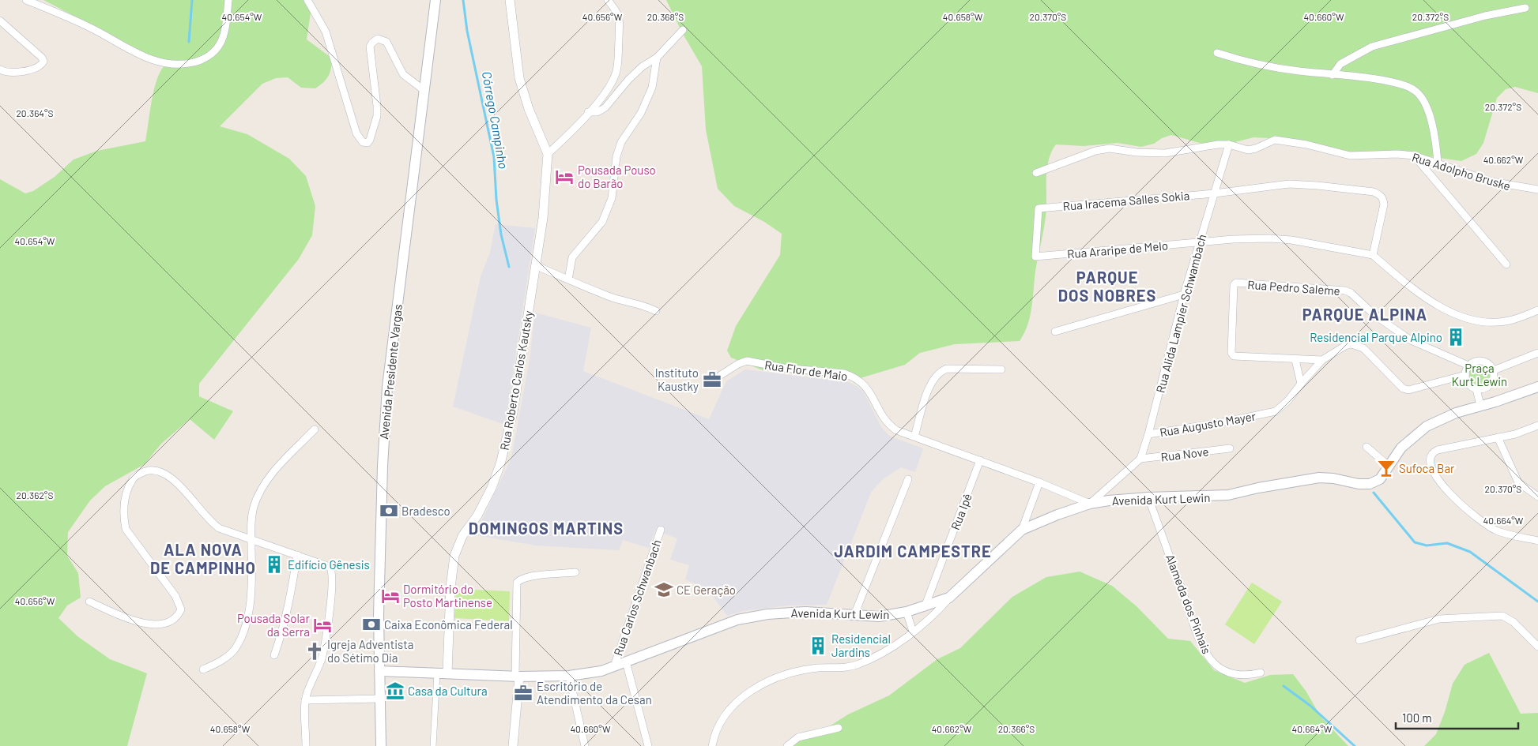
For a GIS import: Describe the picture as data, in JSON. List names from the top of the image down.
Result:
{
  "streets": {
    "main road": ["Avenida Presidente Vargas", "Avenida Kurt Lewin"],
    "street": [
      "Rua Adolpho Bruske",
      "Rua Iracema Salles Sokia",
      "Rua Araripe de Melo",
      "Rua Pedro Saleme",
      "Rua Alida Lampier Schwambach",
      "Rua Flor de Maio",
      "Rua Roberto Carlos Kautsky",
      "Rua Augusto Mayer",
      "Rua Nove",
      "Rua Ipê",
      "Rua Carlos Schwanbach",
      "Alameda dos Pinhais"
    ]
  },
  "crossings": [
    ["Rua Adolpho Bruske", "Rua Alida Lampier Schwambach"],
    ["Rua Iracema Salles Sokia", "Rua Araripe de Melo"],
    ["Rua Iracema Salles Sokia", "Rua Alida Lampier Schwambach"],
    ["Rua Araripe de Melo", "Rua Alida Lampier Schwambach"],
    ["Rua Pedro Saleme", "Rua Augusto Mayer"],
    ["Rua Alida Lampier Schwambach", "Rua Augusto Mayer"],
    ["Rua Flor de Maio", "Avenida Kurt Lewin"],
    ["Rua Flor de Maio", "Rua Ipê"],
    ["Avenida Presidente Vargas", "Avenida Kurt Lewin"],
    ["Rua Roberto Carlos Kautsky", "Avenida Kurt Lewin"],
    ["Rua Augusto Mayer", "Rua Nove"],
    ["Avenida Kurt Lewin", "Rua Ipê"],
    ["Avenida Kurt Lewin", "Rua Carlos Schwanbach"],
    ["Avenida Kurt Lewin", "Alameda dos Pinhais"]
  ],
  "districts": [
    "PARQUE DOS NOBRES",
    "PARQUE ALPINA",
    "DOMINGOS MARTINS",
    "ALA NOVA DE CAMPINHO",
    "JARDIM CAMPESTRE"
  ],
  "water": ["Córrego Campinho"],
  "parks": ["Praça Kurt Lewin"],
  "places": {
    "hotel": ["Pousada Pouso do Barão", "Dormitório do Posto Martinense", "Pousada Solar da Serra"],
    "building": ["Residencial Parque Alpino", "Edifício Gênesis", "Residencial Jardins"],
    "office": ["Instituto Kaustky", "Escritório de Atendimento da Cesan"],
    "bar": ["Sufoca Bar"],
    "bank": ["Bradesco", "Caixa Econômica Federal"],
    "school or university": ["CE Geração"],
    "church": ["Igreja Adventista do Sétimo Dia"],
    "museum": ["Casa da Cultura"]
  },
  "scale_bar": "100 m",
  "coordinates": [
    "40.654°W",
    "40.656°W",
    "20.368°S",
    "40.658°W",
    "20.370°S",
    "40.660°W",
    "20.372°S",
    "20.364°S",
    "40.662°W",
    "20.362°S",
    "40.664°W",
    "20.366°S"
  ]
}
